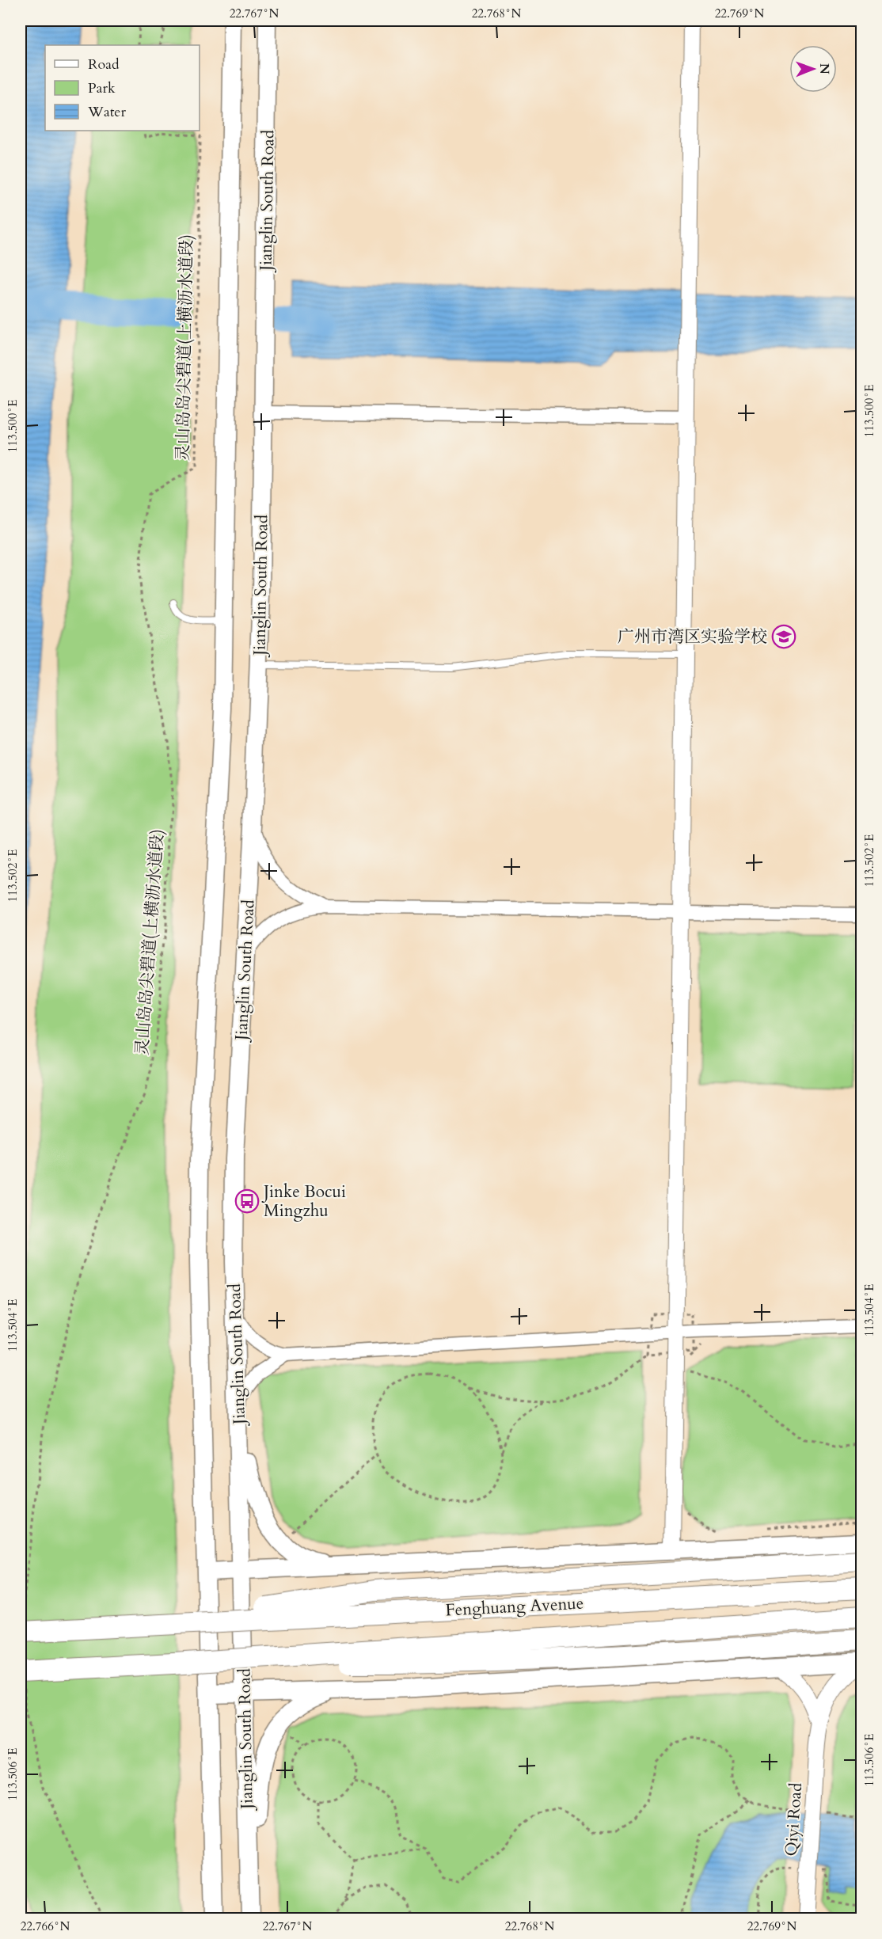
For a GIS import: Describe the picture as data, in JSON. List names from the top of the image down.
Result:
{
  "streets": {
    "main road": ["Jianglin South Road", "Fenghuang Avenue"],
    "street": ["Qiyi Road"],
    "path": ["灵山岛岛尖碧道(上横沥水道段)"]
  },
  "places": {
    "school or university": ["广州市湾区实验学校"],
    "bus stop": ["Jinke Bocui Mingzhu"]
  },
  "legend": ["Road", "Park", "Water"],
  "north": "right",
  "coordinates": [
    "22.767°N",
    "22.768°N",
    "22.769°N",
    "113.500°E",
    "113.502°E",
    "113.504°E",
    "113.506°E",
    "22.766°N"
  ]
}
